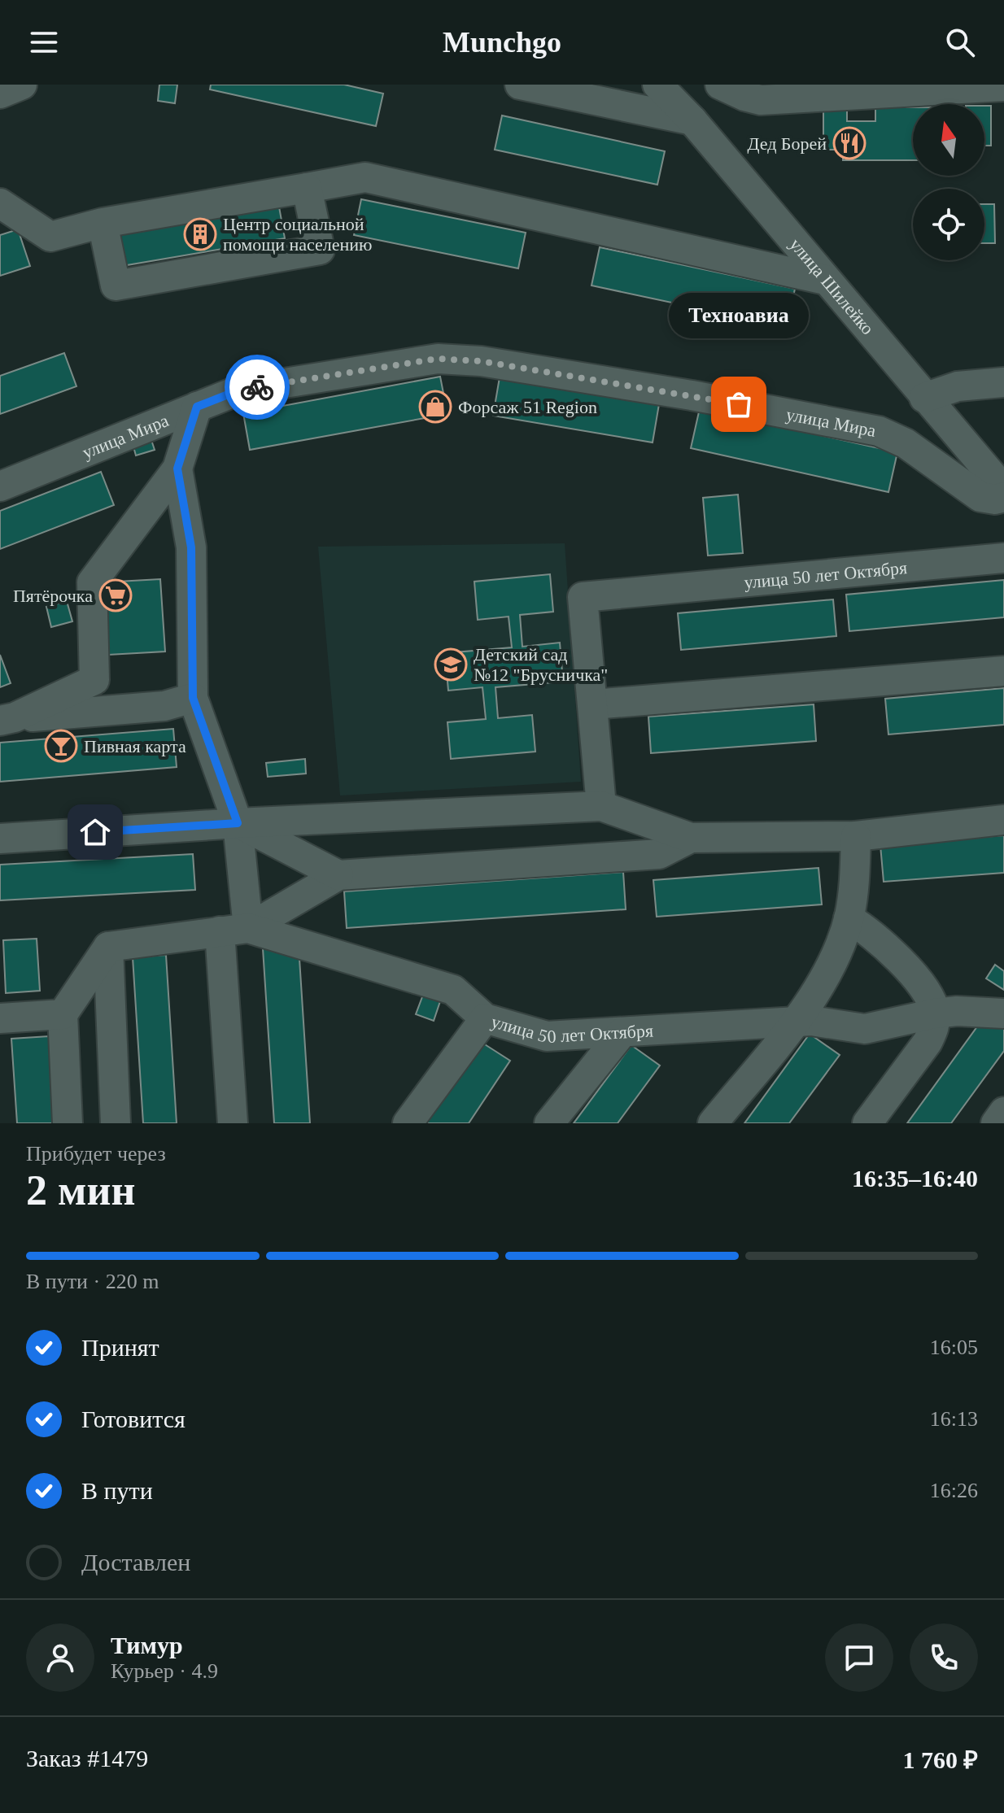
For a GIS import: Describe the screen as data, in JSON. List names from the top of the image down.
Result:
{
  "streets": {
    "street": ["улица Шилейко", "улица Мира", "улица 50 лет Октября"]
  },
  "places": {
    "restaurant": ["Дед Борей"],
    "building": ["Центр социальной помощи населению"],
    "other": ["Техноавиа"],
    "shop": ["Форсаж 51 Region"],
    "supermarket": ["Пятёрочка"],
    "school or university": ["Детский сад №12 \"Брусничка\""],
    "bar": ["Пивная карта"]
  },
  "north": "top",
  "page": {
    "header": "Munchgo",
    "bubble": "Техноавиа",
    "heading": ["2 мин", "Прибудет через", "16:35–16:40"],
    "panel": [
      "Тимур",
      "Курьер · 4.9",
      "Заказ #1479",
      "1 760 ₽"
    ],
    "bar": "В пути · 220 m",
    "list": [
      ["Принят", "16:05"],
      ["Готовится", "16:13"],
      ["В пути", "16:26"],
      "Доставлен"
    ]
  }
}
